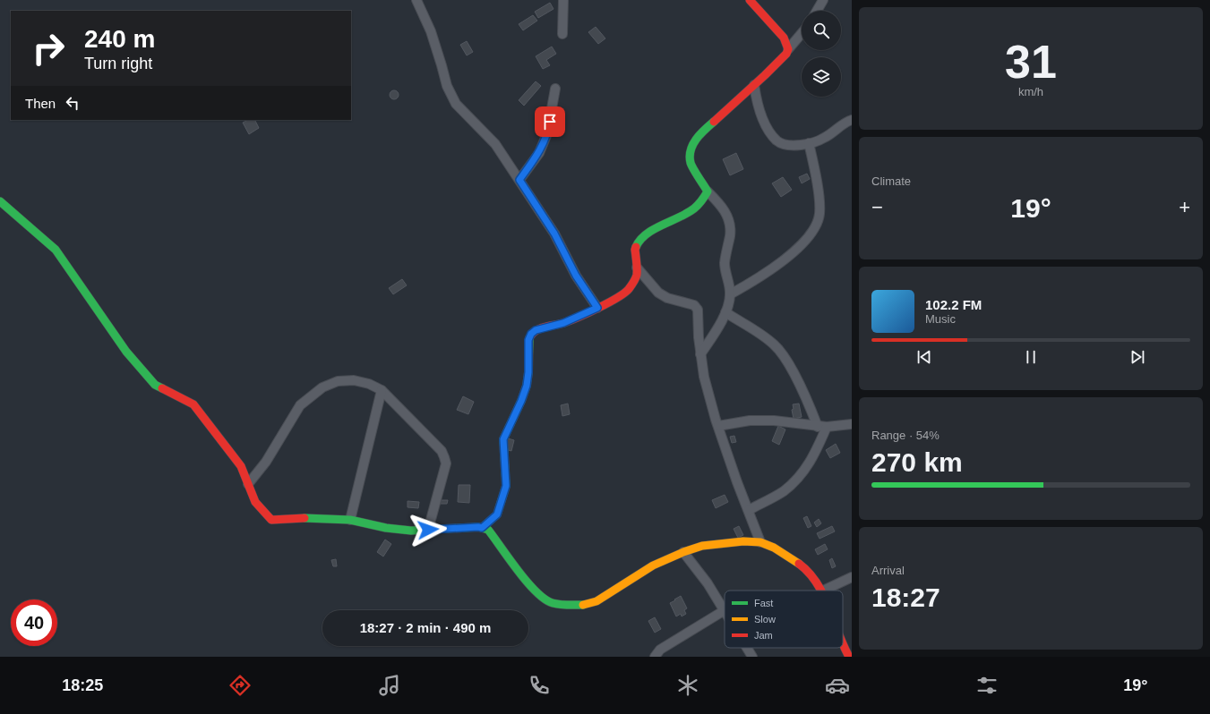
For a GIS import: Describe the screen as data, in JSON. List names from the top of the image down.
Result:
{
  "legend": ["Fast", "Slow", "Jam"],
  "page": {
    "tile": [
      ["31", "km/h"],
      "Climate",
      ["Range · 54%", "270 km"],
      ["Arrival", "18:27"]
    ],
    "turn": ["240 m", "Turn right"],
    "then": "Then",
    "heat": ["−", "19°", "+"],
    "song": ["102.2 FM", "Music"],
    "limit": "40",
    "trip": "18:27 · 2 min · 490 m",
    "tabs": ["18:25", "19°"]
  }
}
